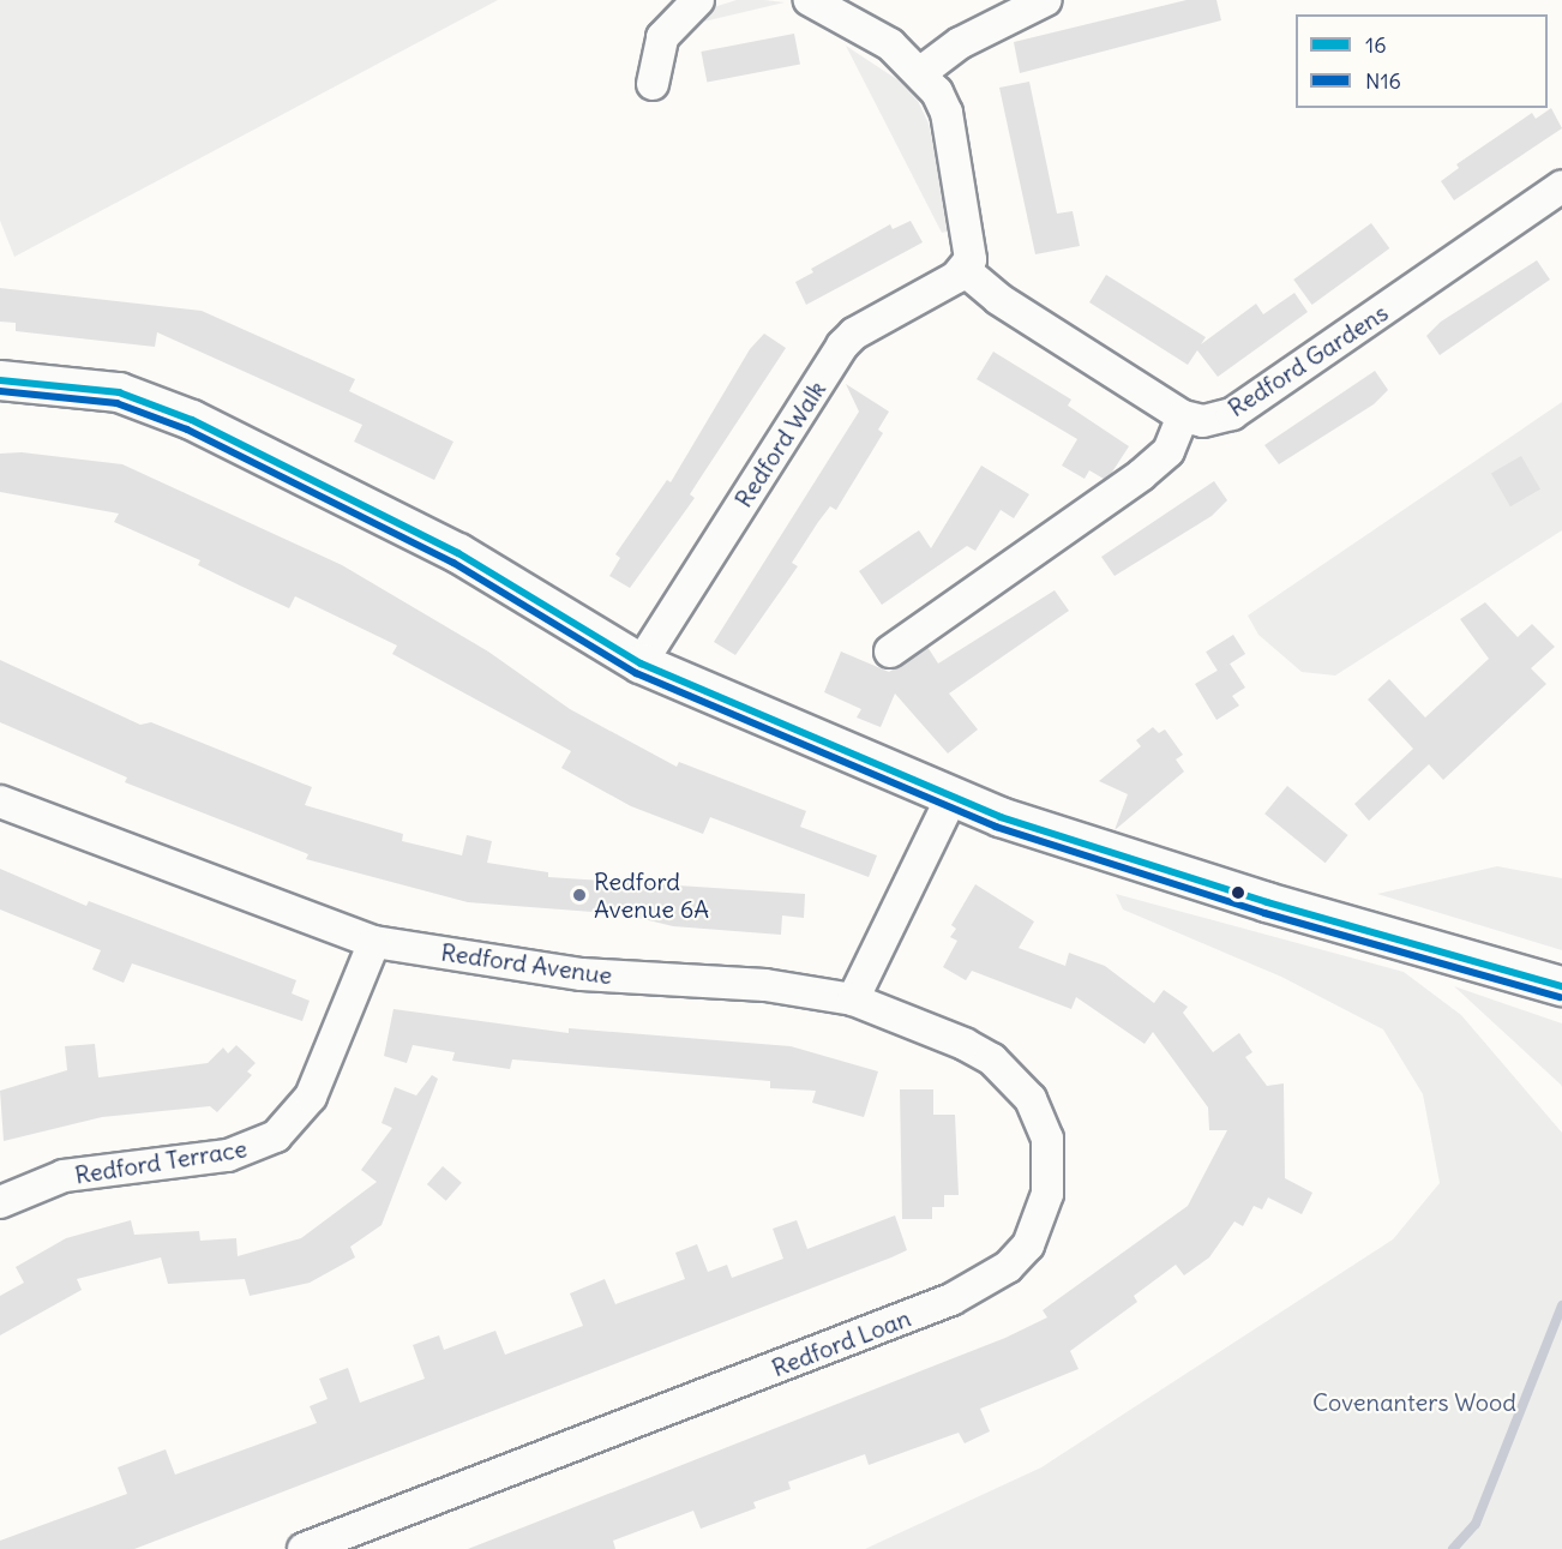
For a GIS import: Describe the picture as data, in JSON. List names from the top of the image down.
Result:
{
  "streets": {
    "street": [
      "Redford Gardens",
      "Redford Walk",
      "Redford Avenue",
      "Redford Terrace",
      "Redford Loan"
    ]
  },
  "crossings": [
    ["Redford Avenue", "Redford Terrace"],
    ["Redford Avenue", "Redford Loan"]
  ],
  "parks": ["Covenanters Wood"],
  "places": ["Redford Avenue 6A"],
  "lines": ["transit line 16", "transit line N16"],
  "legend": ["16", "N16"]
}
